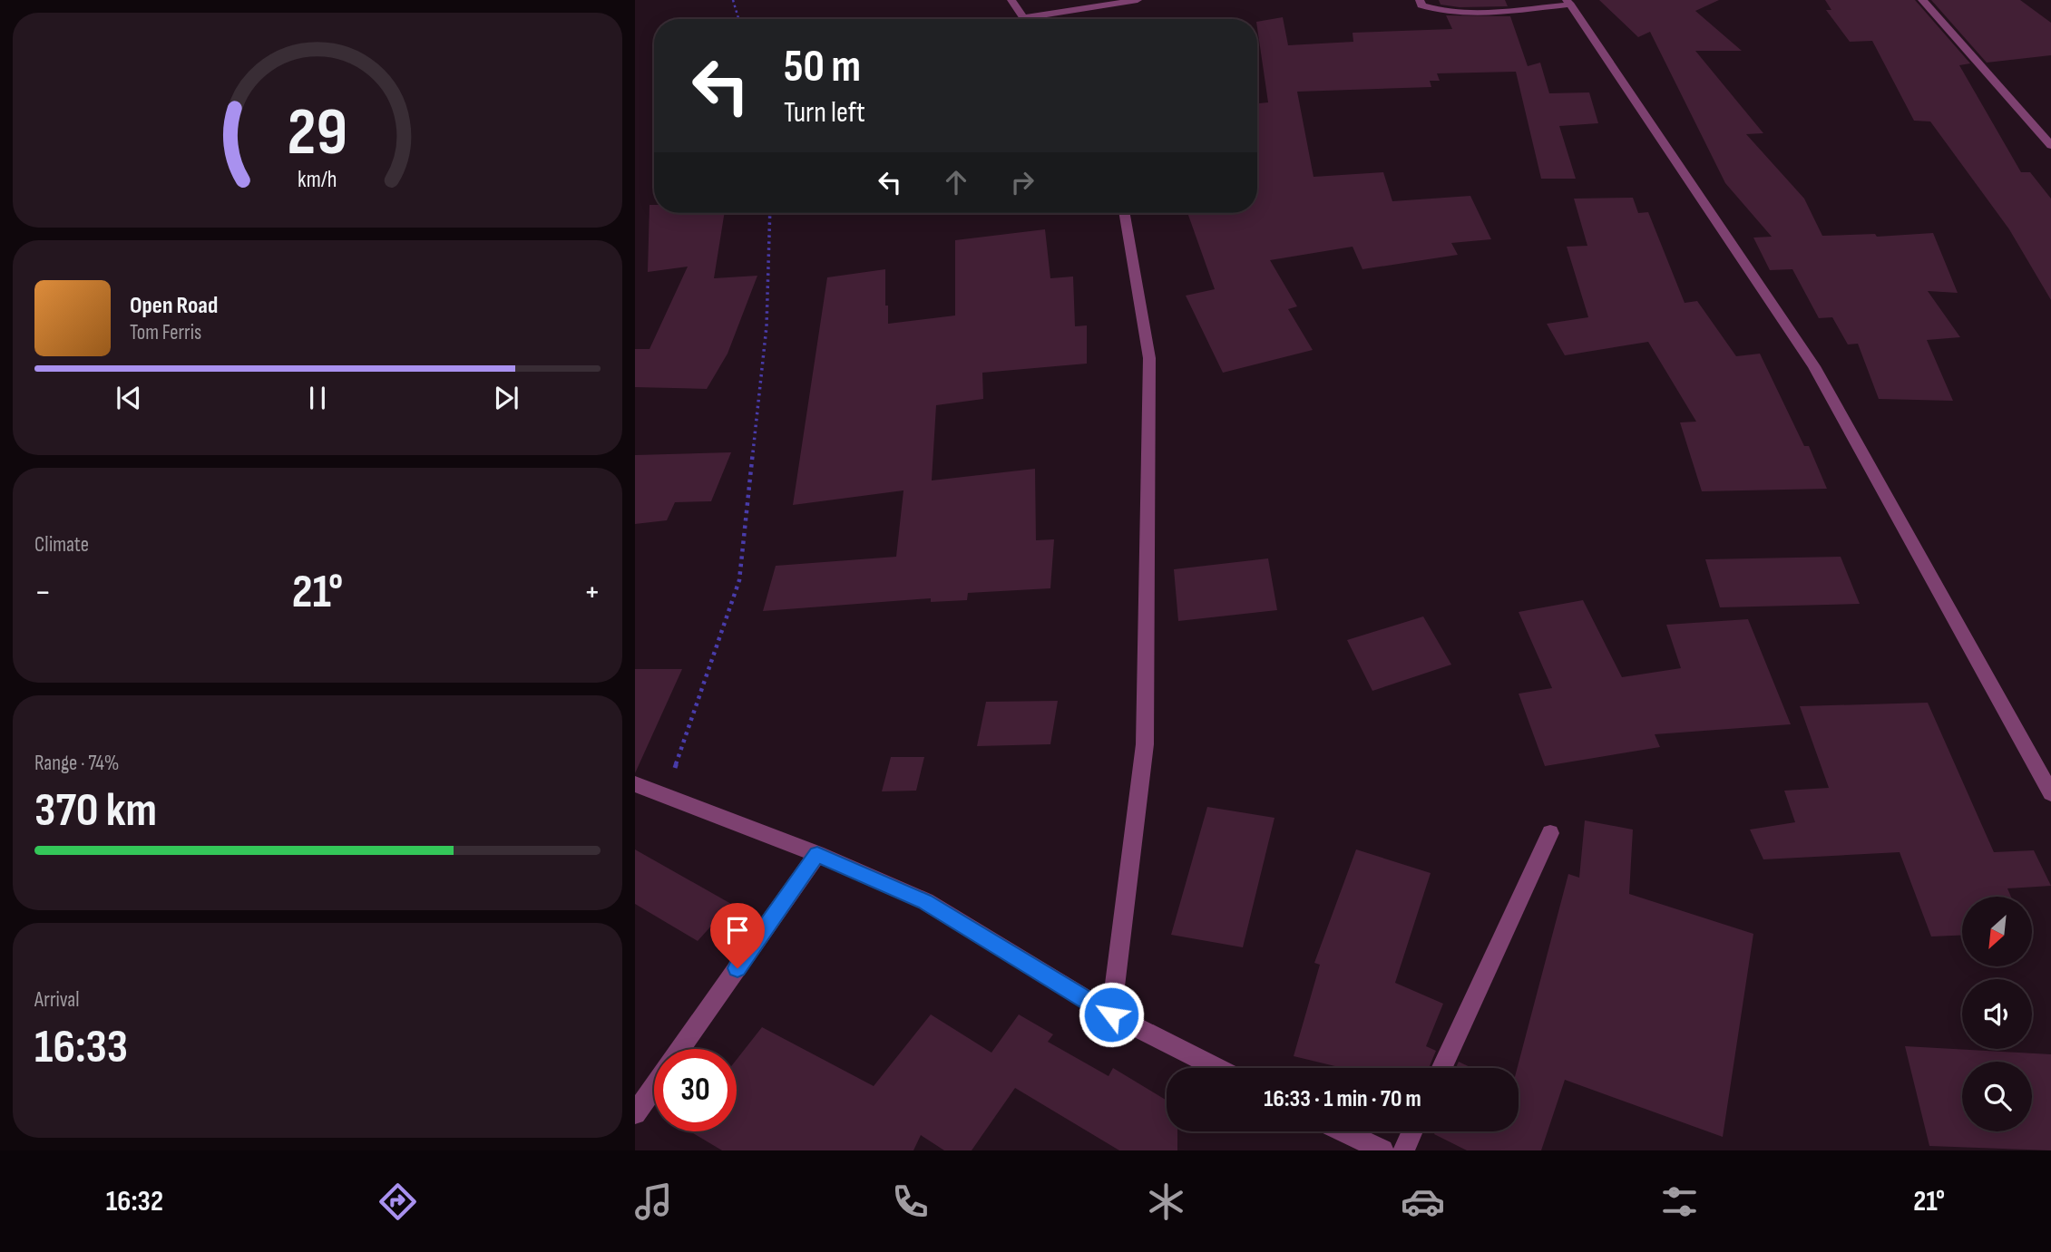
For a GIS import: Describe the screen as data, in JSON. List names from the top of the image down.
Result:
{
  "north": "bottom left",
  "page": {
    "turn": ["50 m", "Turn left"],
    "song": ["Open Road", "Tom Ferris"],
    "tile": [
      "Climate",
      ["Range · 74%", "370 km"],
      ["Arrival", "16:33"]
    ],
    "heat": ["−", "21°", "+"],
    "limit": "30",
    "trip": "16:33 · 1 min · 70 m",
    "tabs": ["16:32", "21°"],
    "gauge": ["29", "km/h"]
  }
}
